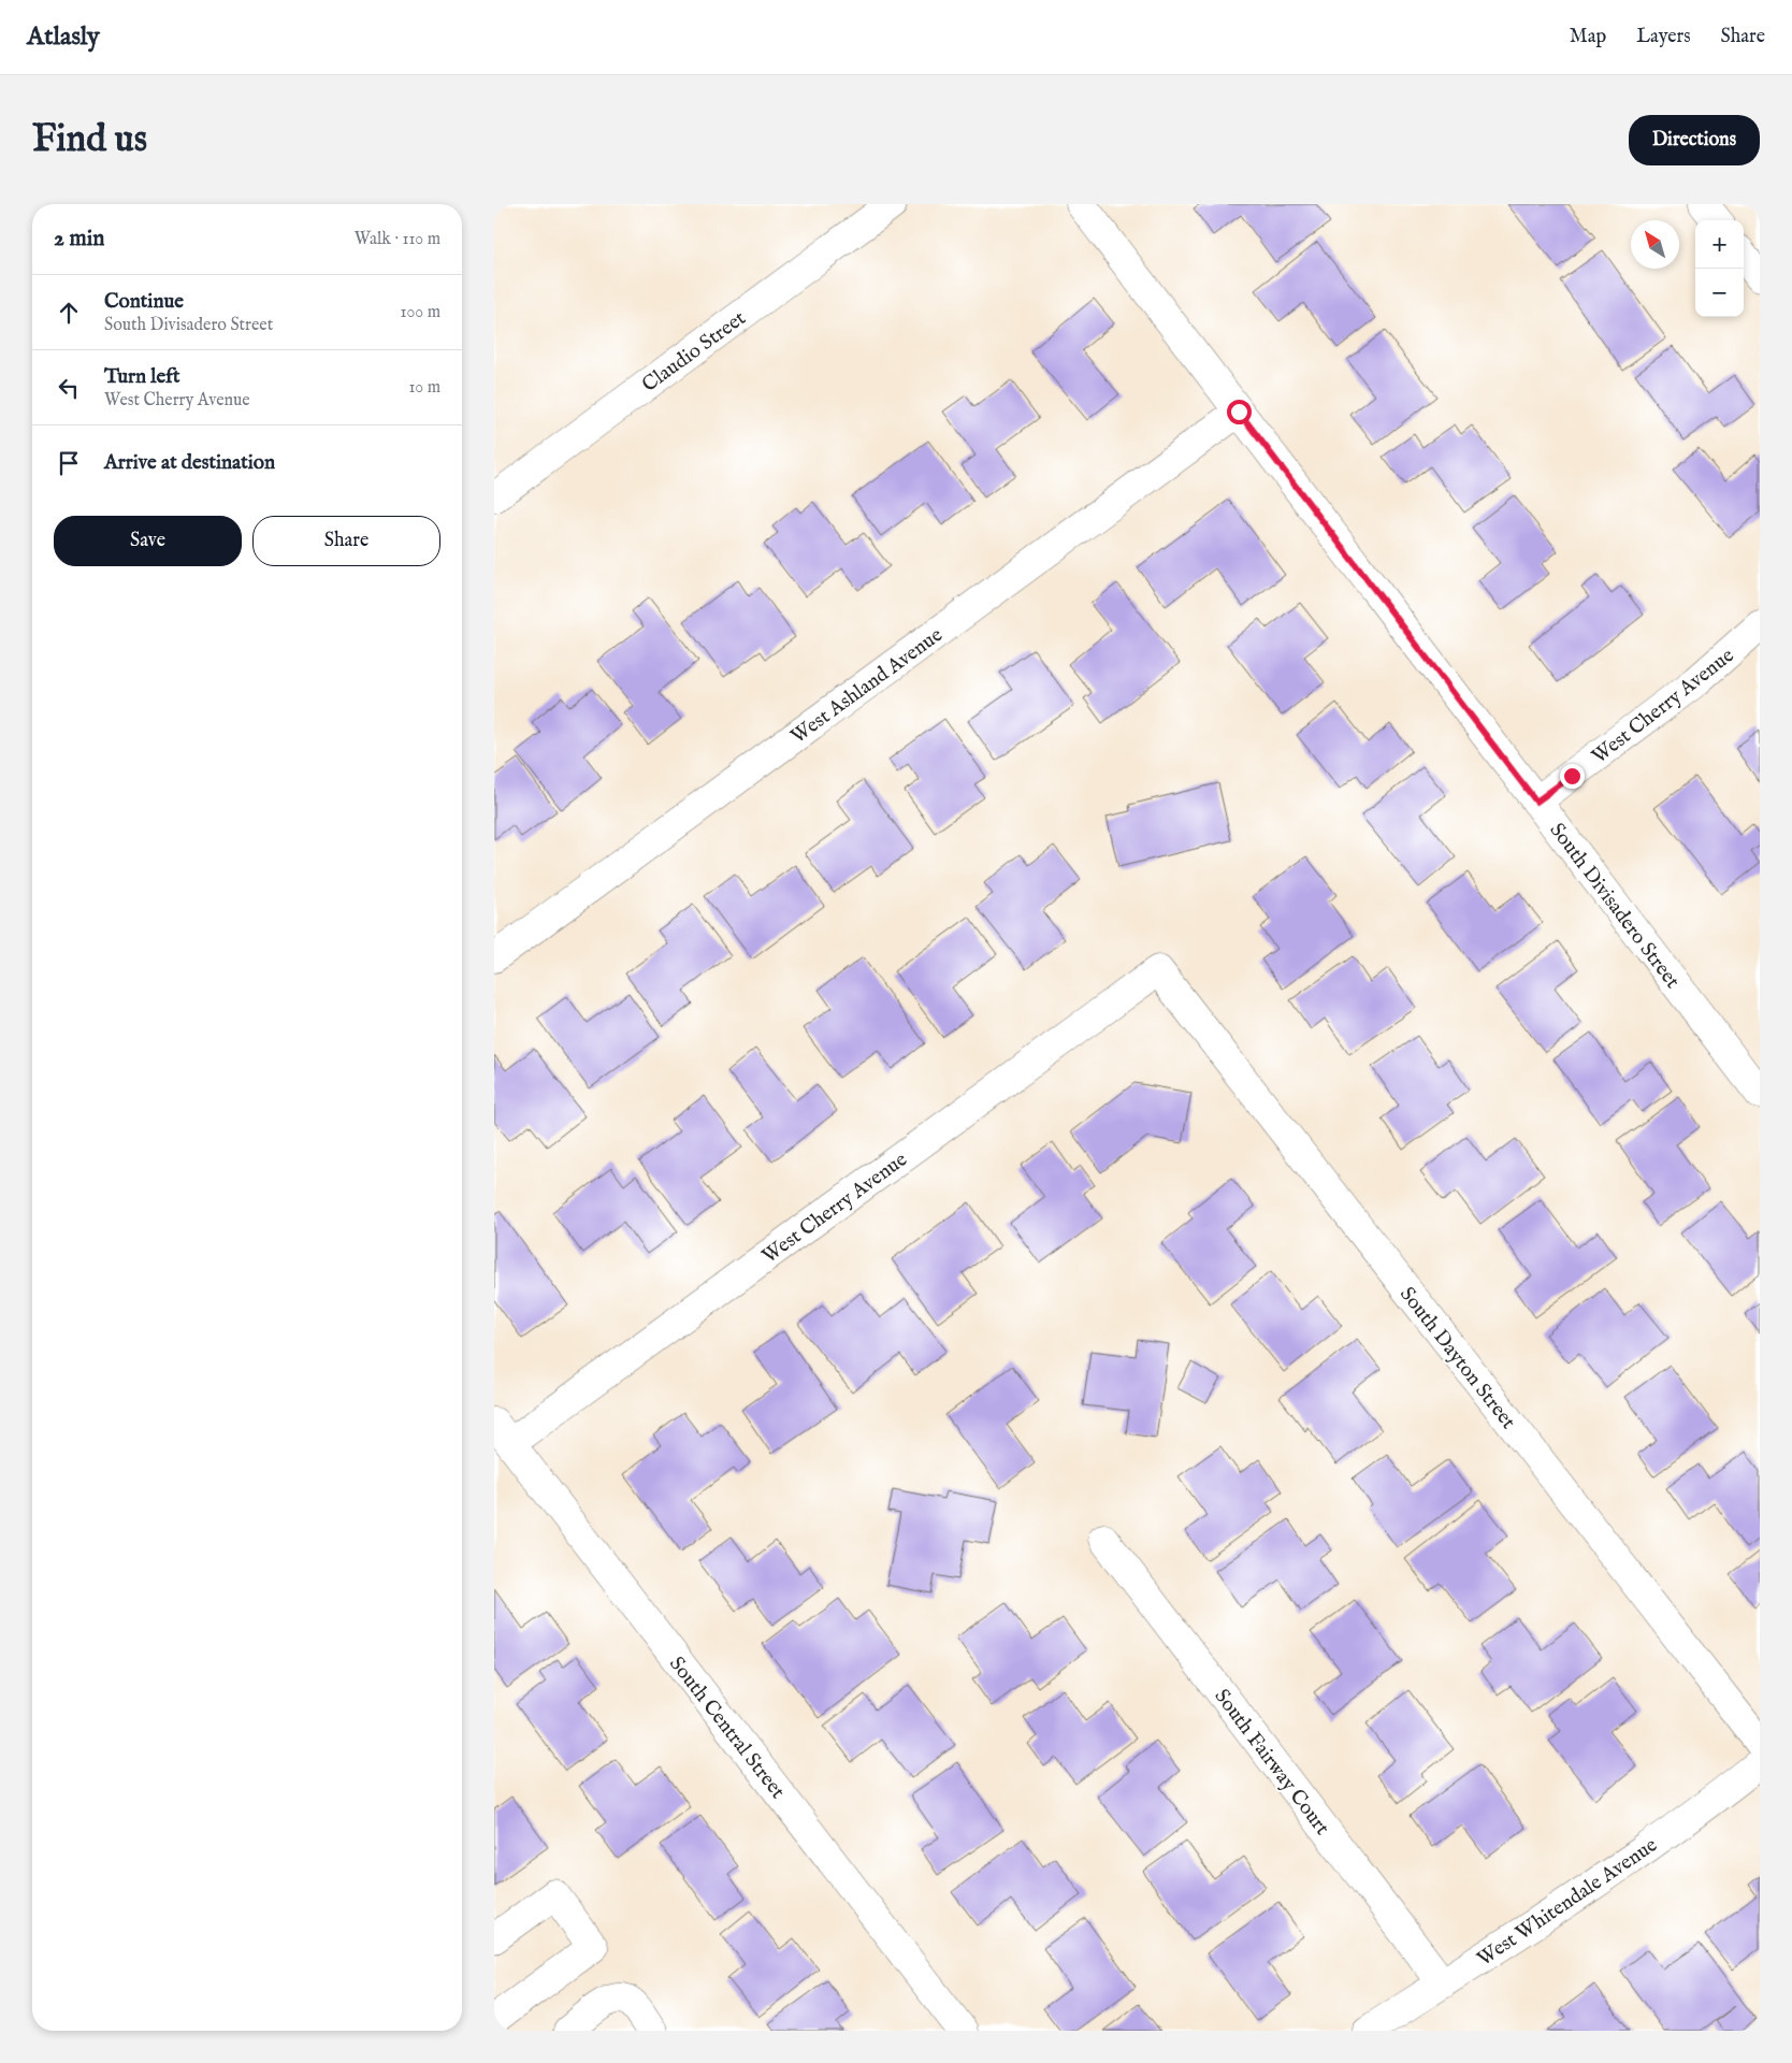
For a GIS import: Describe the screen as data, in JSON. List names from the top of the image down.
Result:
{
  "streets": {
    "street": [
      "Claudio Street",
      "West Ashland Avenue",
      "West Cherry Avenue",
      "South Divisadero Street",
      "South Dayton Street",
      "South Central Street",
      "South Fairway Court",
      "West Whitendale Avenue"
    ]
  },
  "crossings": [
    ["West Ashland Avenue", "South Divisadero Street"],
    ["West Cherry Avenue", "South Divisadero Street"],
    ["West Cherry Avenue", "South Dayton Street"],
    ["West Cherry Avenue", "South Central Street"],
    ["South Fairway Court", "West Whitendale Avenue"]
  ],
  "north": "top left",
  "page": {
    "header": "Atlasly",
    "nav": ["Map", "Layers", "Share"],
    "buttons": [
      "Directions",
      ["Save", "Share"]
    ],
    "title": "Find us",
    "heading": ["2 min", "Walk · 110 m"],
    "map_buttons": ["+", "−"],
    "list": [
      ["Continue", "South Divisadero Street", "100 m"],
      ["Turn left", "West Cherry Avenue", "10 m"],
      "Arrive at destination"
    ]
  }
}
